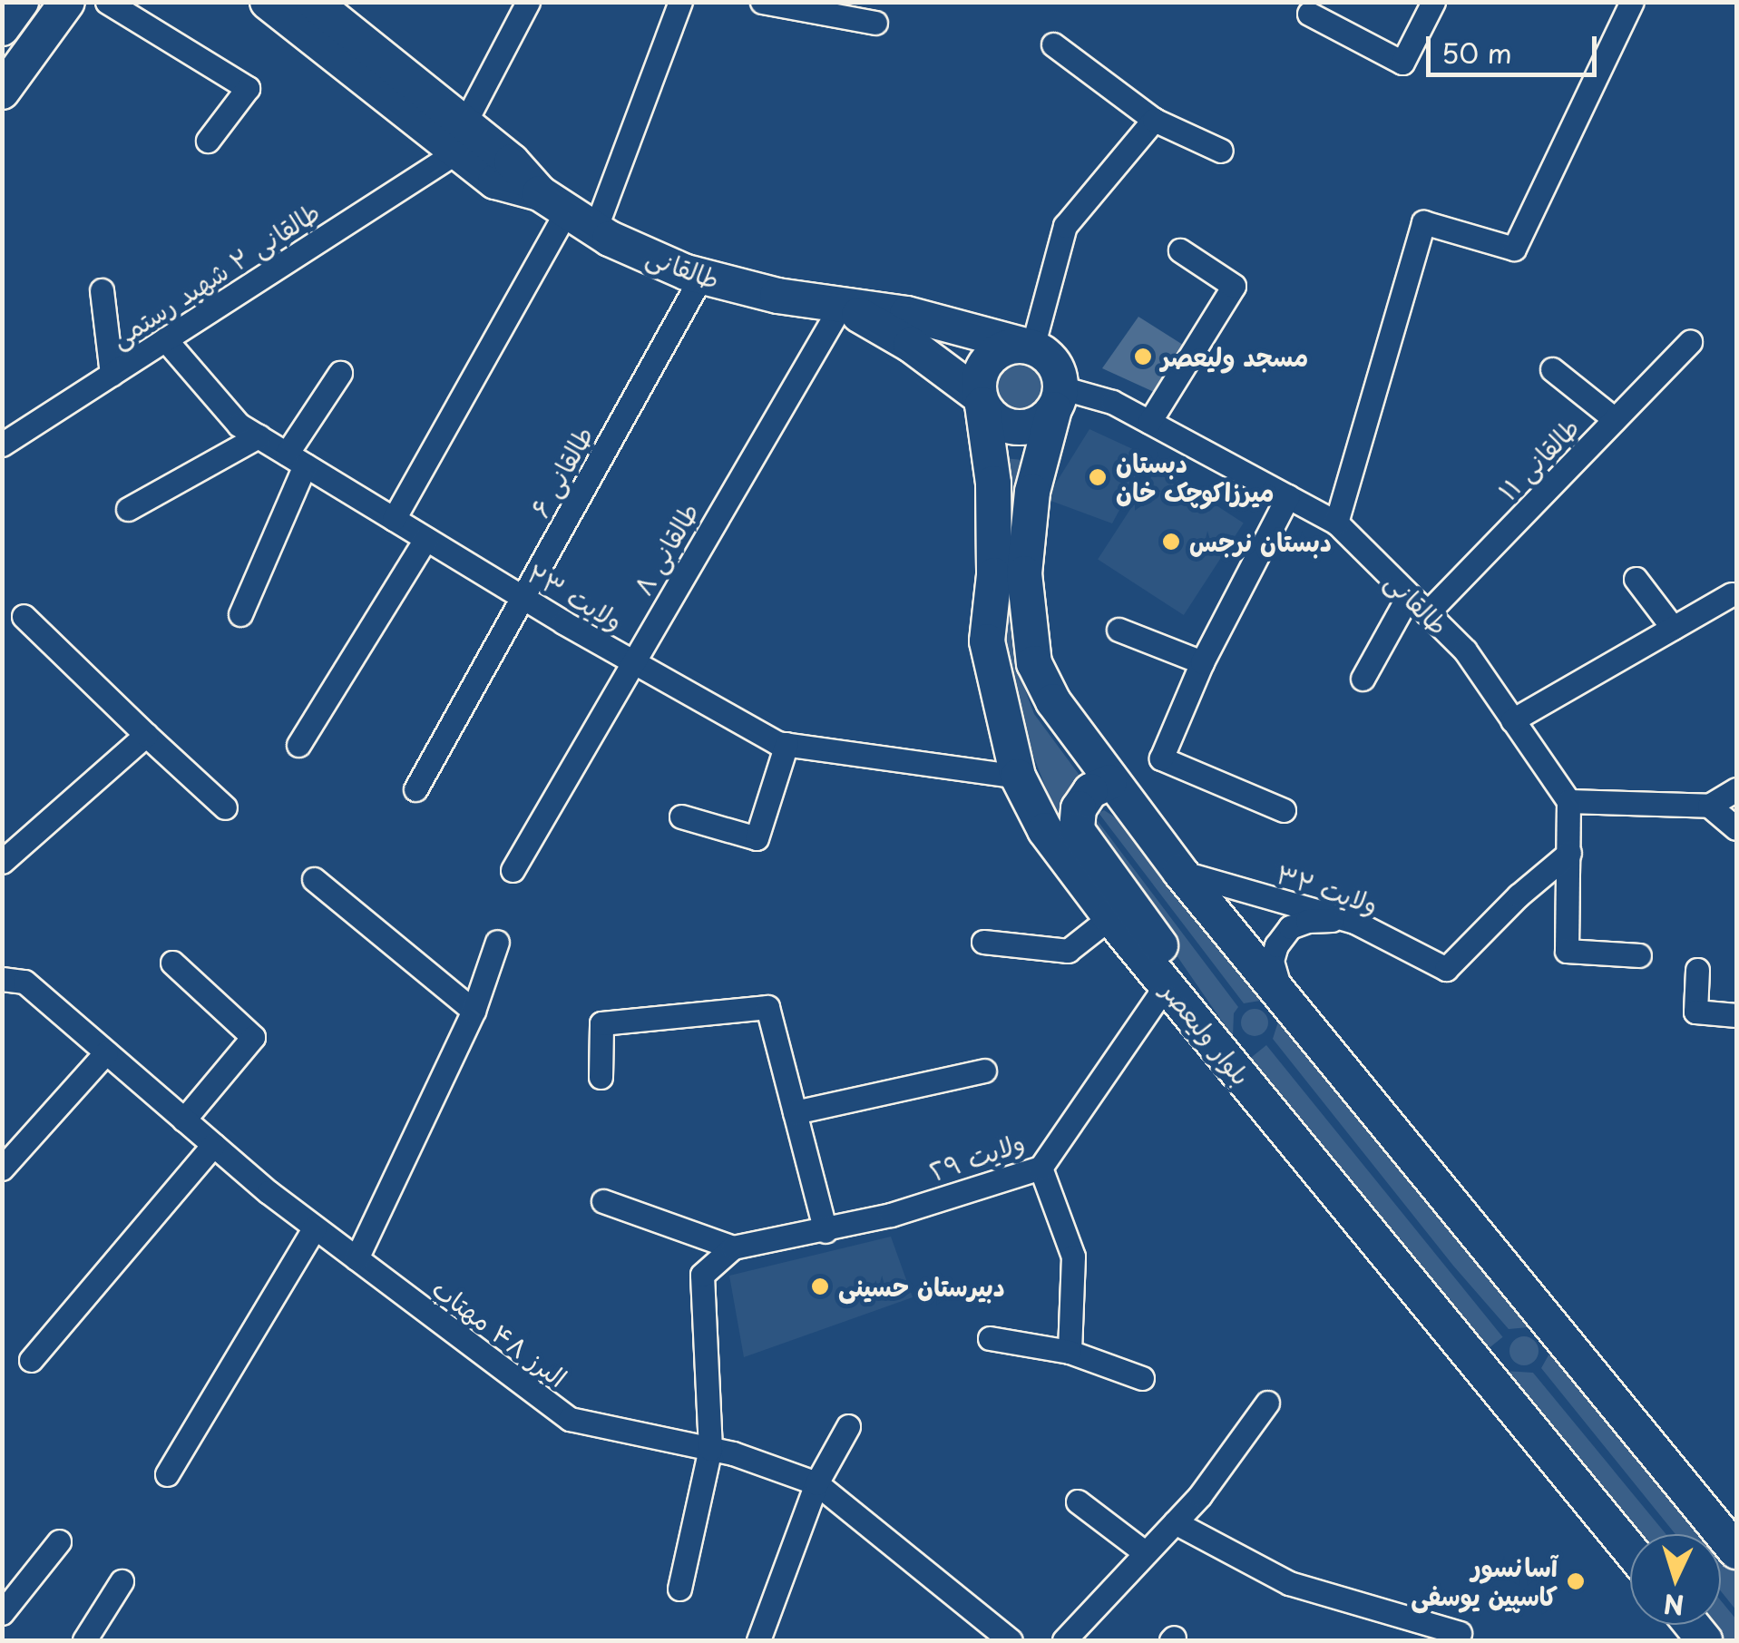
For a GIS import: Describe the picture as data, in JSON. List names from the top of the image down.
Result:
{
  "streets": {
    "main road": ["طالقانی", "بلوار ولیعصر"],
    "street": [
      "طالقانی ۲ شهید رستمی",
      "طالقانی ۱۱",
      "طالقانی ۶",
      "طالقانی ۸",
      "ولایت ٣۳",
      "ولایت ۳۲",
      "ولایت ٢٩",
      "البرز ۴۸ مهتاب"
    ]
  },
  "crossings": [
    ["طالقانی", "طالقانی ۲ شهید رستمی"],
    ["طالقانی", "طالقانی ۱۱"],
    ["طالقانی", "طالقانی ۶"],
    ["طالقانی", "طالقانی ۸"],
    ["طالقانی", "بلوار ولیعصر"],
    ["طالقانی ۲ شهید رستمی", "ولایت ٣۳"],
    ["طالقانی ۶", "ولایت ٣۳"],
    ["طالقانی ۸", "ولایت ٣۳"],
    ["ولایت ٣۳", "بلوار ولیعصر"],
    ["بلوار ولیعصر", "ولایت ٢٩"]
  ],
  "places": [
    "مسجد ولیعصر",
    "دبستان میرزاکوچک خان",
    "دبستان نرجس",
    "دبیرستان حسینی",
    "آسانسور کاسپین یوسفی"
  ],
  "scale_bar": "50 m",
  "north": "bottom"
}
